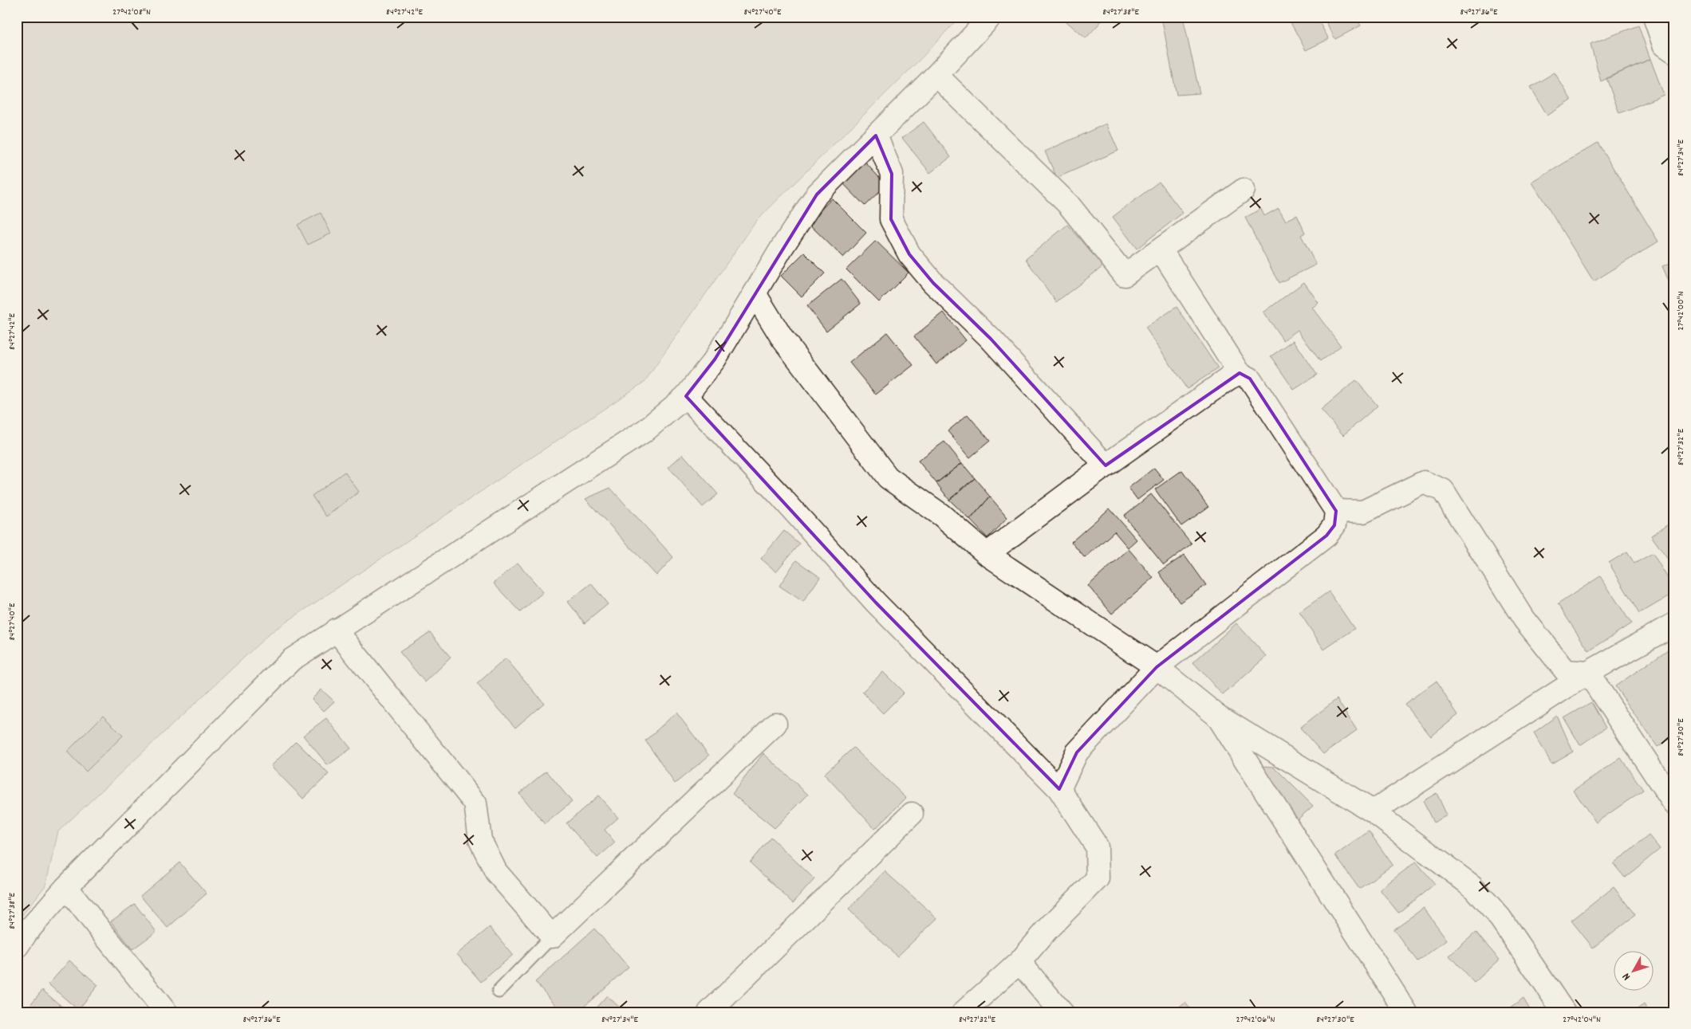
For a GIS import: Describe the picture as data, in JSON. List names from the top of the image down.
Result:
{
  "north": "bottom left",
  "coordinates": [
    "27°42'08\"N",
    "84°27'42\"E",
    "84°27'40\"E",
    "84°27'38\"E",
    "84°27'36\"E",
    "84°27'34\"E",
    "27°42'00\"N",
    "84°27'32\"E",
    "84°27'30\"E",
    "27°42'06\"N",
    "27°42'04\"N"
  ]
}
